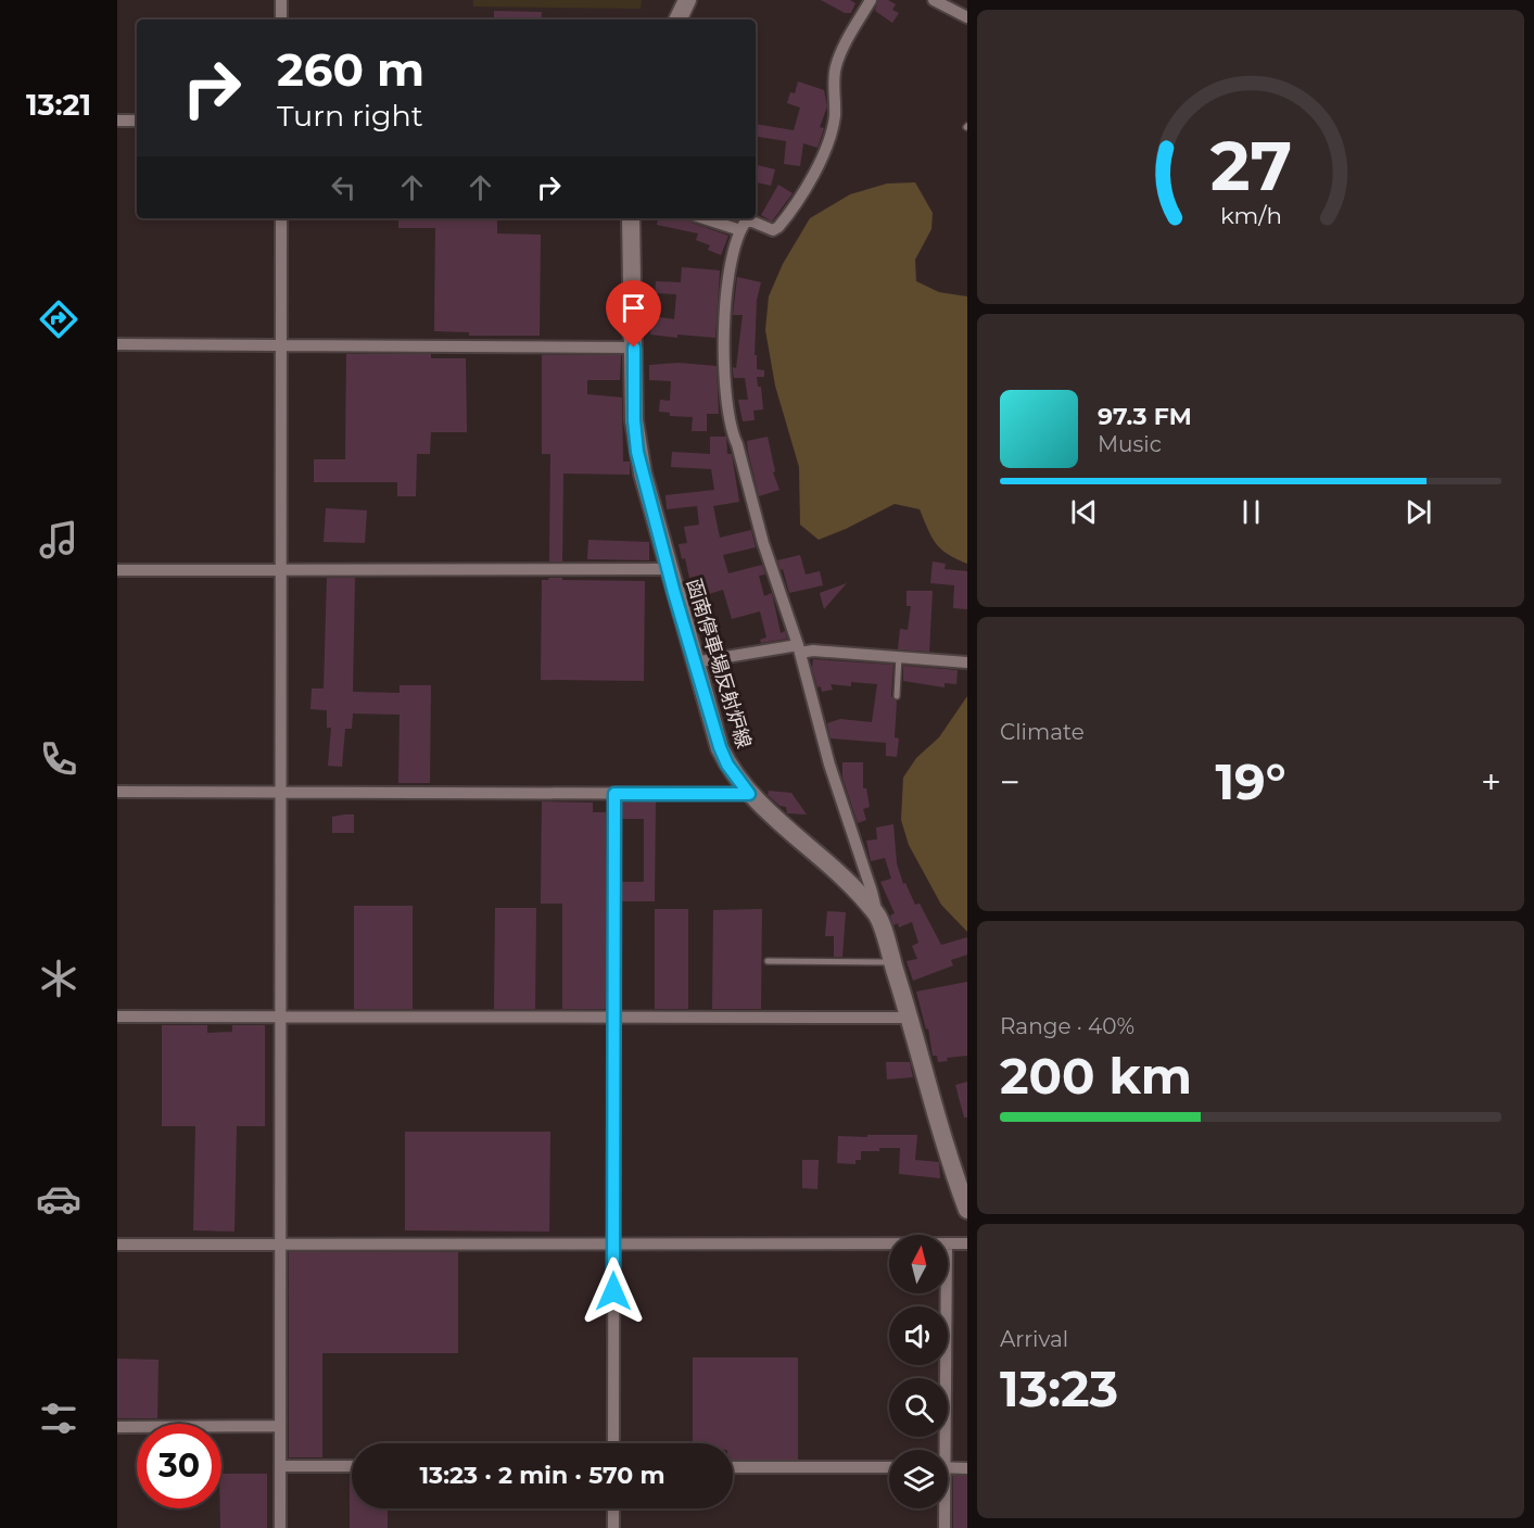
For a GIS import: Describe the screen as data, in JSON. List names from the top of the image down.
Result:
{
  "streets": {
    "main road": ["函南停車場反射炉線"]
  },
  "north": "top",
  "page": {
    "tabs": "13:21",
    "turn": ["260 m", "Turn right"],
    "song": ["97.3 FM", "Music"],
    "tile": [
      "Climate",
      ["Range · 40%", "200 km"],
      ["Arrival", "13:23"]
    ],
    "heat": ["−", "19°", "+"],
    "limit": "30",
    "trip": "13:23 · 2 min · 570 m",
    "gauge": ["27", "km/h"]
  }
}
